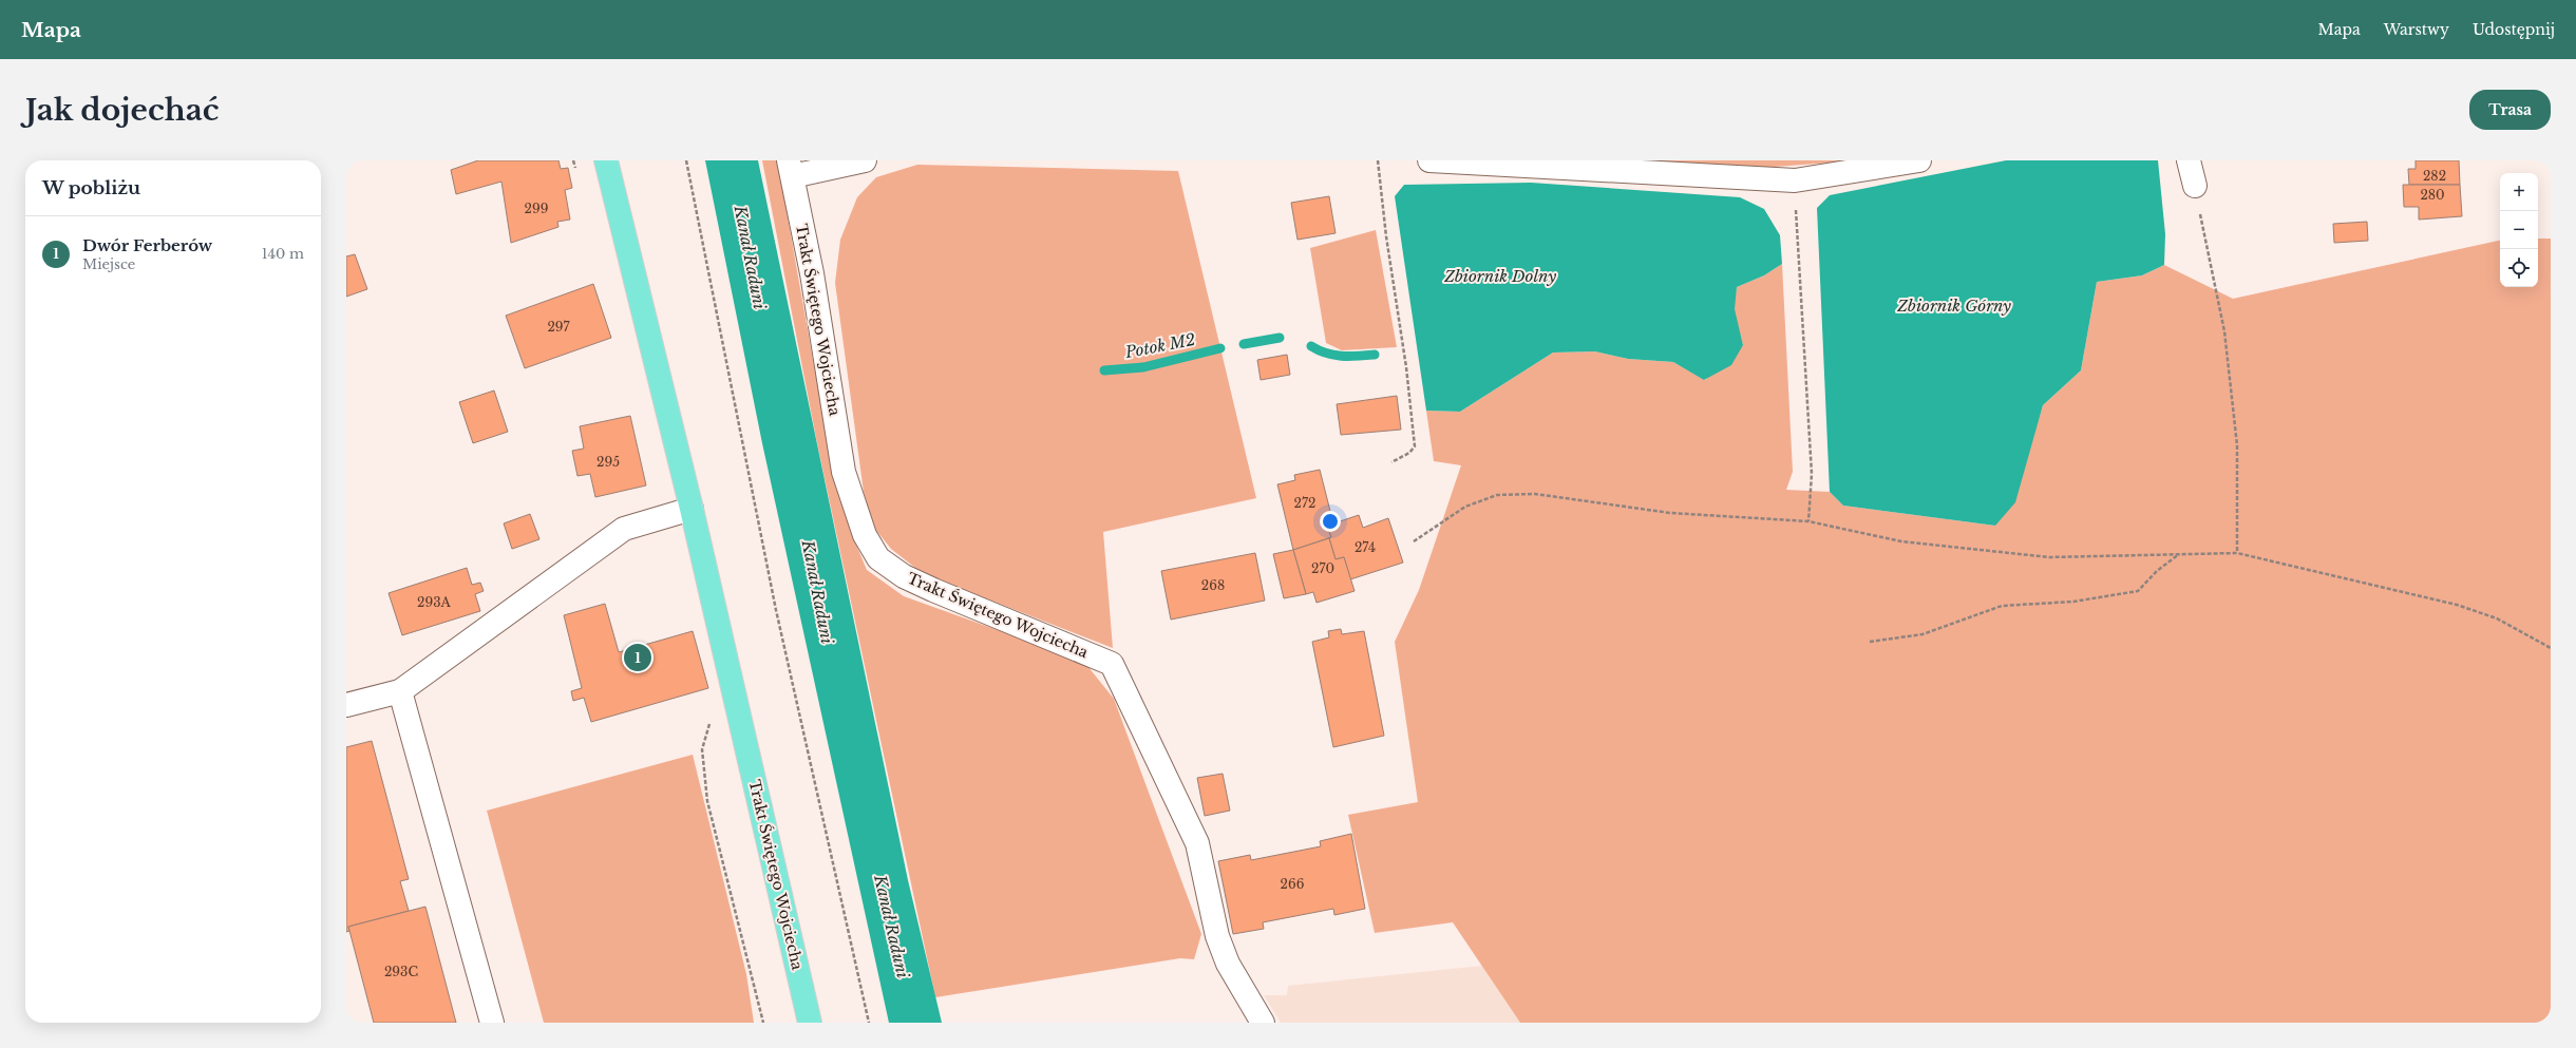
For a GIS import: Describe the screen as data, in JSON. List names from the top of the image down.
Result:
{
  "streets": {
    "main road": ["Trakt Świętego Wojciecha"]
  },
  "water": [
    "Kanał Raduni",
    "Zbiornik Dolny",
    "Zbiornik Górny",
    "Potok M2"
  ],
  "house_numbers": [
    "282",
    "280",
    "299",
    "297",
    "295",
    "272",
    "274",
    "270",
    "268",
    "293A",
    "266",
    "293C"
  ],
  "page": {
    "header": "Mapa",
    "nav": ["Mapa", "Warstwy", "Udostępnij"],
    "buttons": "Trasa",
    "title": "Jak dojechać",
    "heading": "W pobliżu",
    "map_buttons": ["+", "−"],
    "list": [
      {
        "mark": "1",
        "name": "Dwór Ferberów",
        "note": "Miejsce",
        "value": "140 m"
      }
    ],
    "pins": "1"
  }
}
